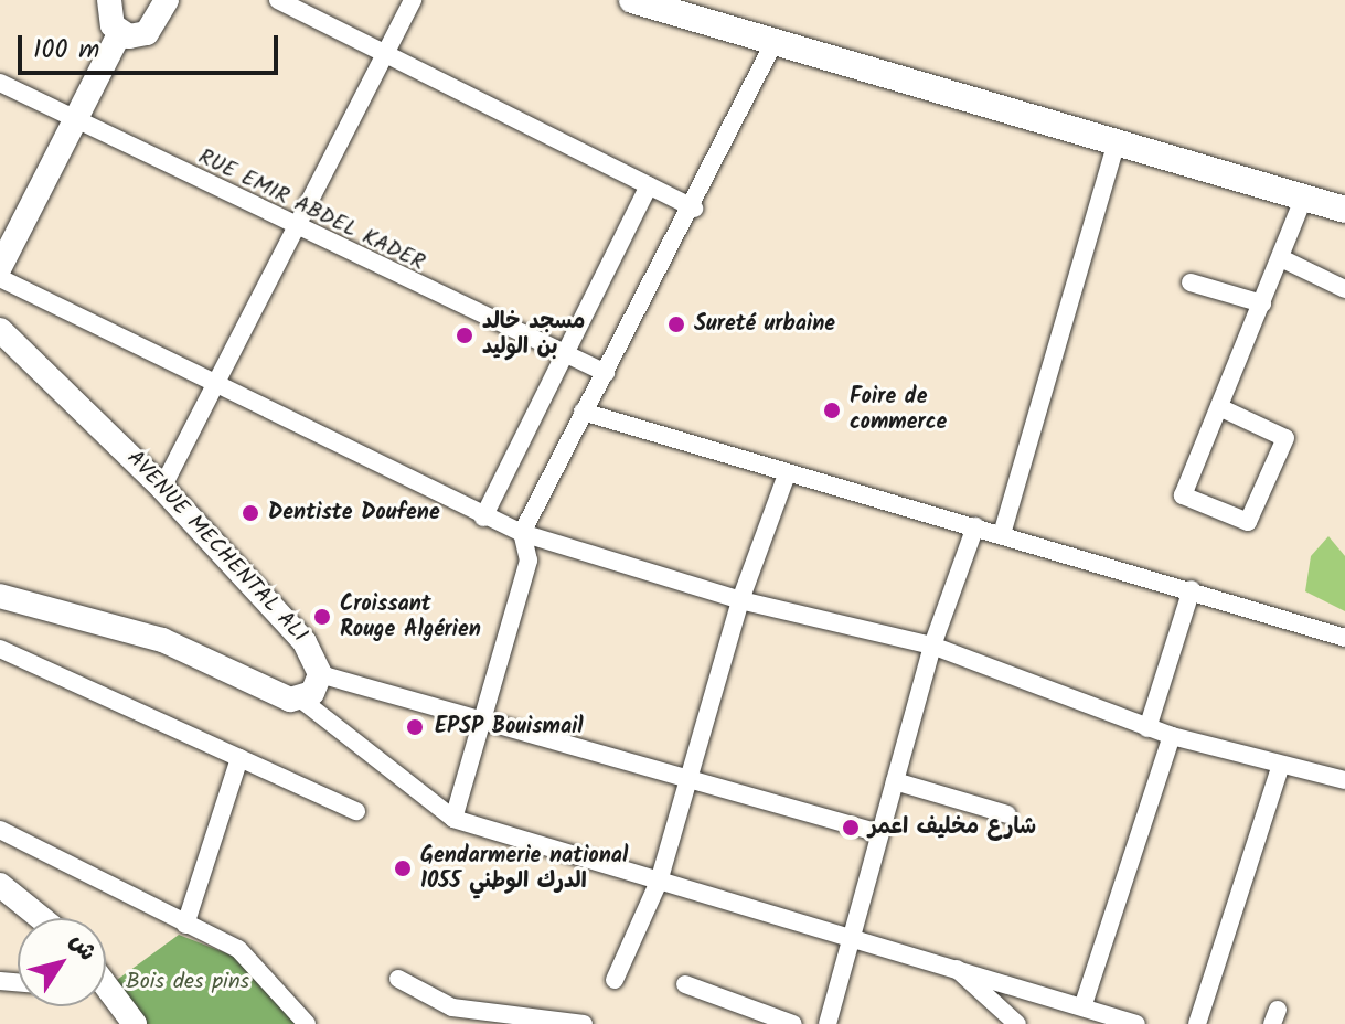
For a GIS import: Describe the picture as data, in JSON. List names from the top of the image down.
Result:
{
  "streets": {
    "main road": ["AVENUE MECHENTAL ALI"],
    "street": ["RUE EMIR ABDEL KADER"]
  },
  "parks": ["Bois des pins"],
  "places": [
    "Sureté urbaine",
    "مسجد خالد بن الوليد",
    "Foire de commerce",
    "Dentiste Doufene",
    "Croissant Rouge Algérien",
    "EPSP Bouismail",
    "شارع مخليف اعمر",
    "Gendarmerie national 1055 الدرك الوطني"
  ],
  "scale_bar": "100 m",
  "north": "top right"
}
